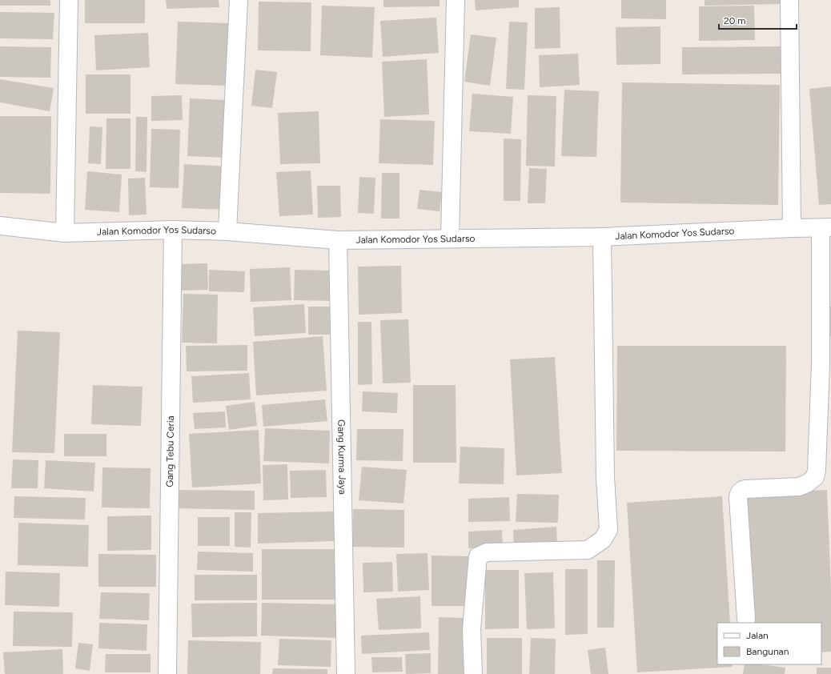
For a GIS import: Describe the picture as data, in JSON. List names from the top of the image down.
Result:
{
  "streets": {
    "street": ["Jalan Komodor Yos Sudarso", "Gang Tebu Ceria", "Gang Kurma Jaya"]
  },
  "crossings": [
    ["Jalan Komodor Yos Sudarso", "Gang Tebu Ceria"],
    ["Jalan Komodor Yos Sudarso", "Gang Kurma Jaya"]
  ],
  "legend": ["Jalan", "Bangunan"],
  "scale_bar": "20 m"
}
